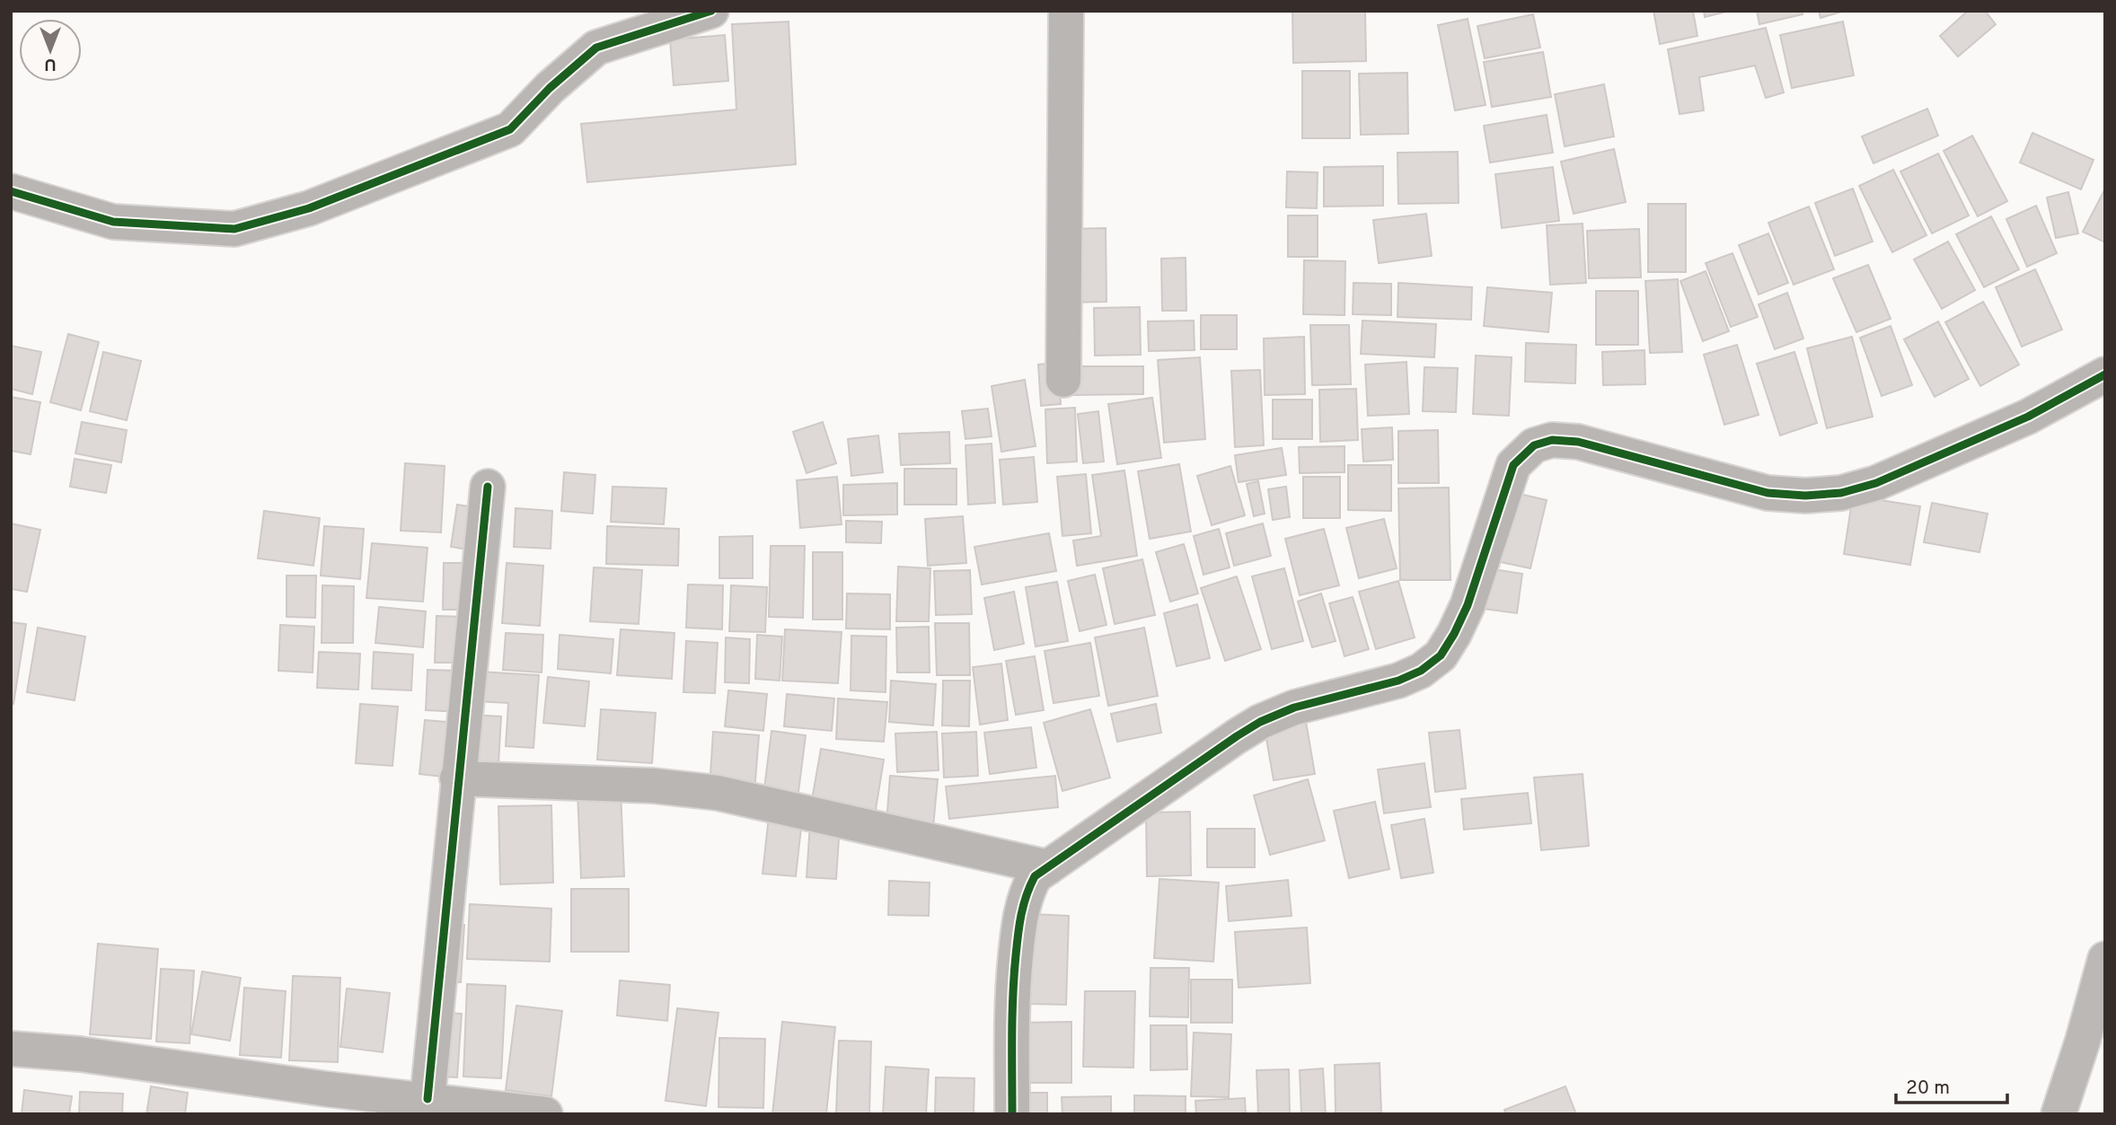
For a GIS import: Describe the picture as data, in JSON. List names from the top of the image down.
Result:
{
  "scale_bar": "20 m",
  "north": "bottom"
}
